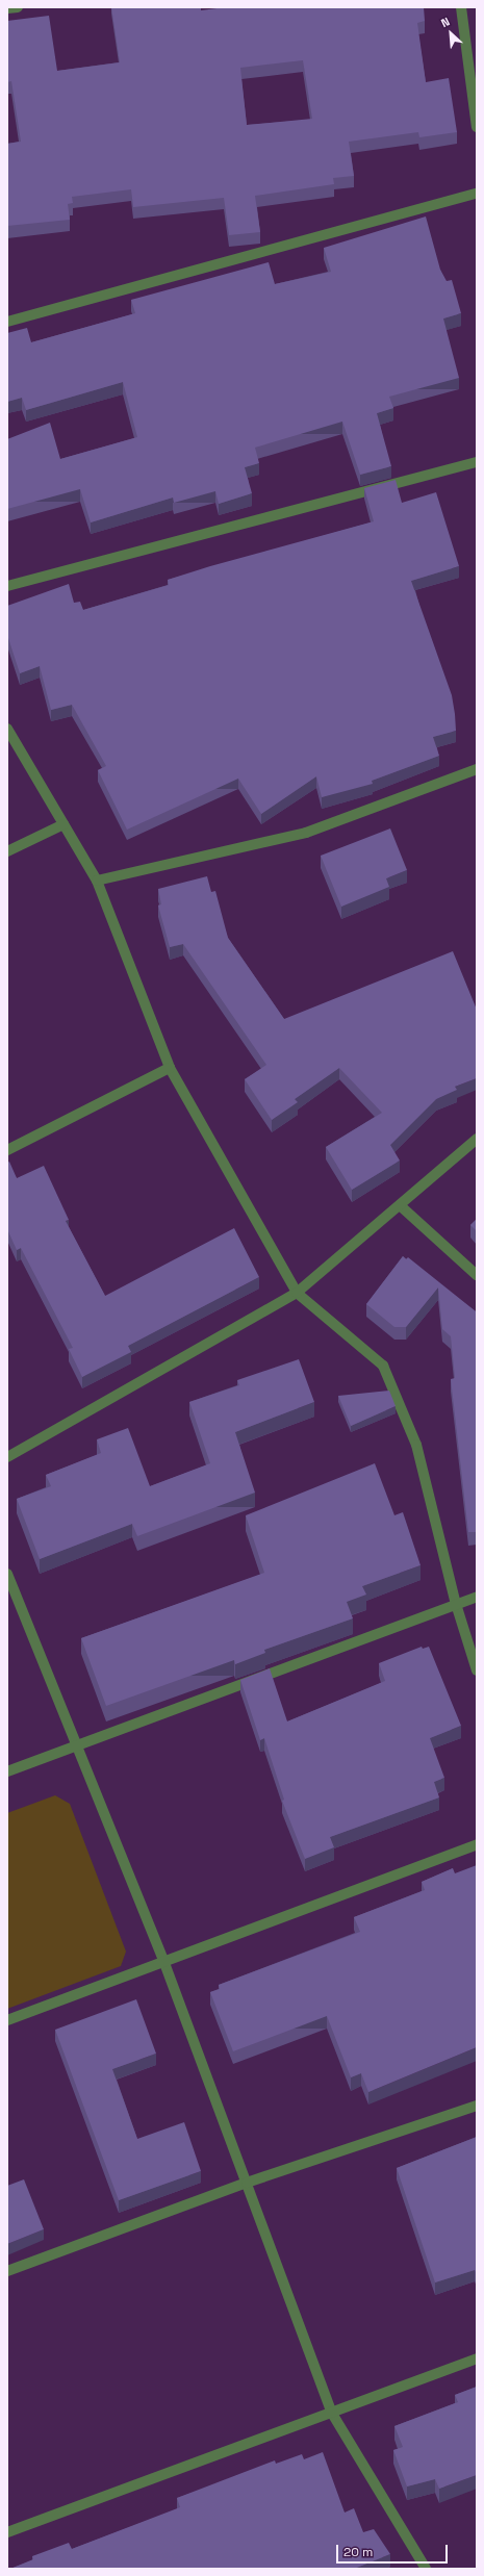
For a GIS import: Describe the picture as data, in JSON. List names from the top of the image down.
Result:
{
  "scale_bar": "20 m",
  "north": "top left"
}
